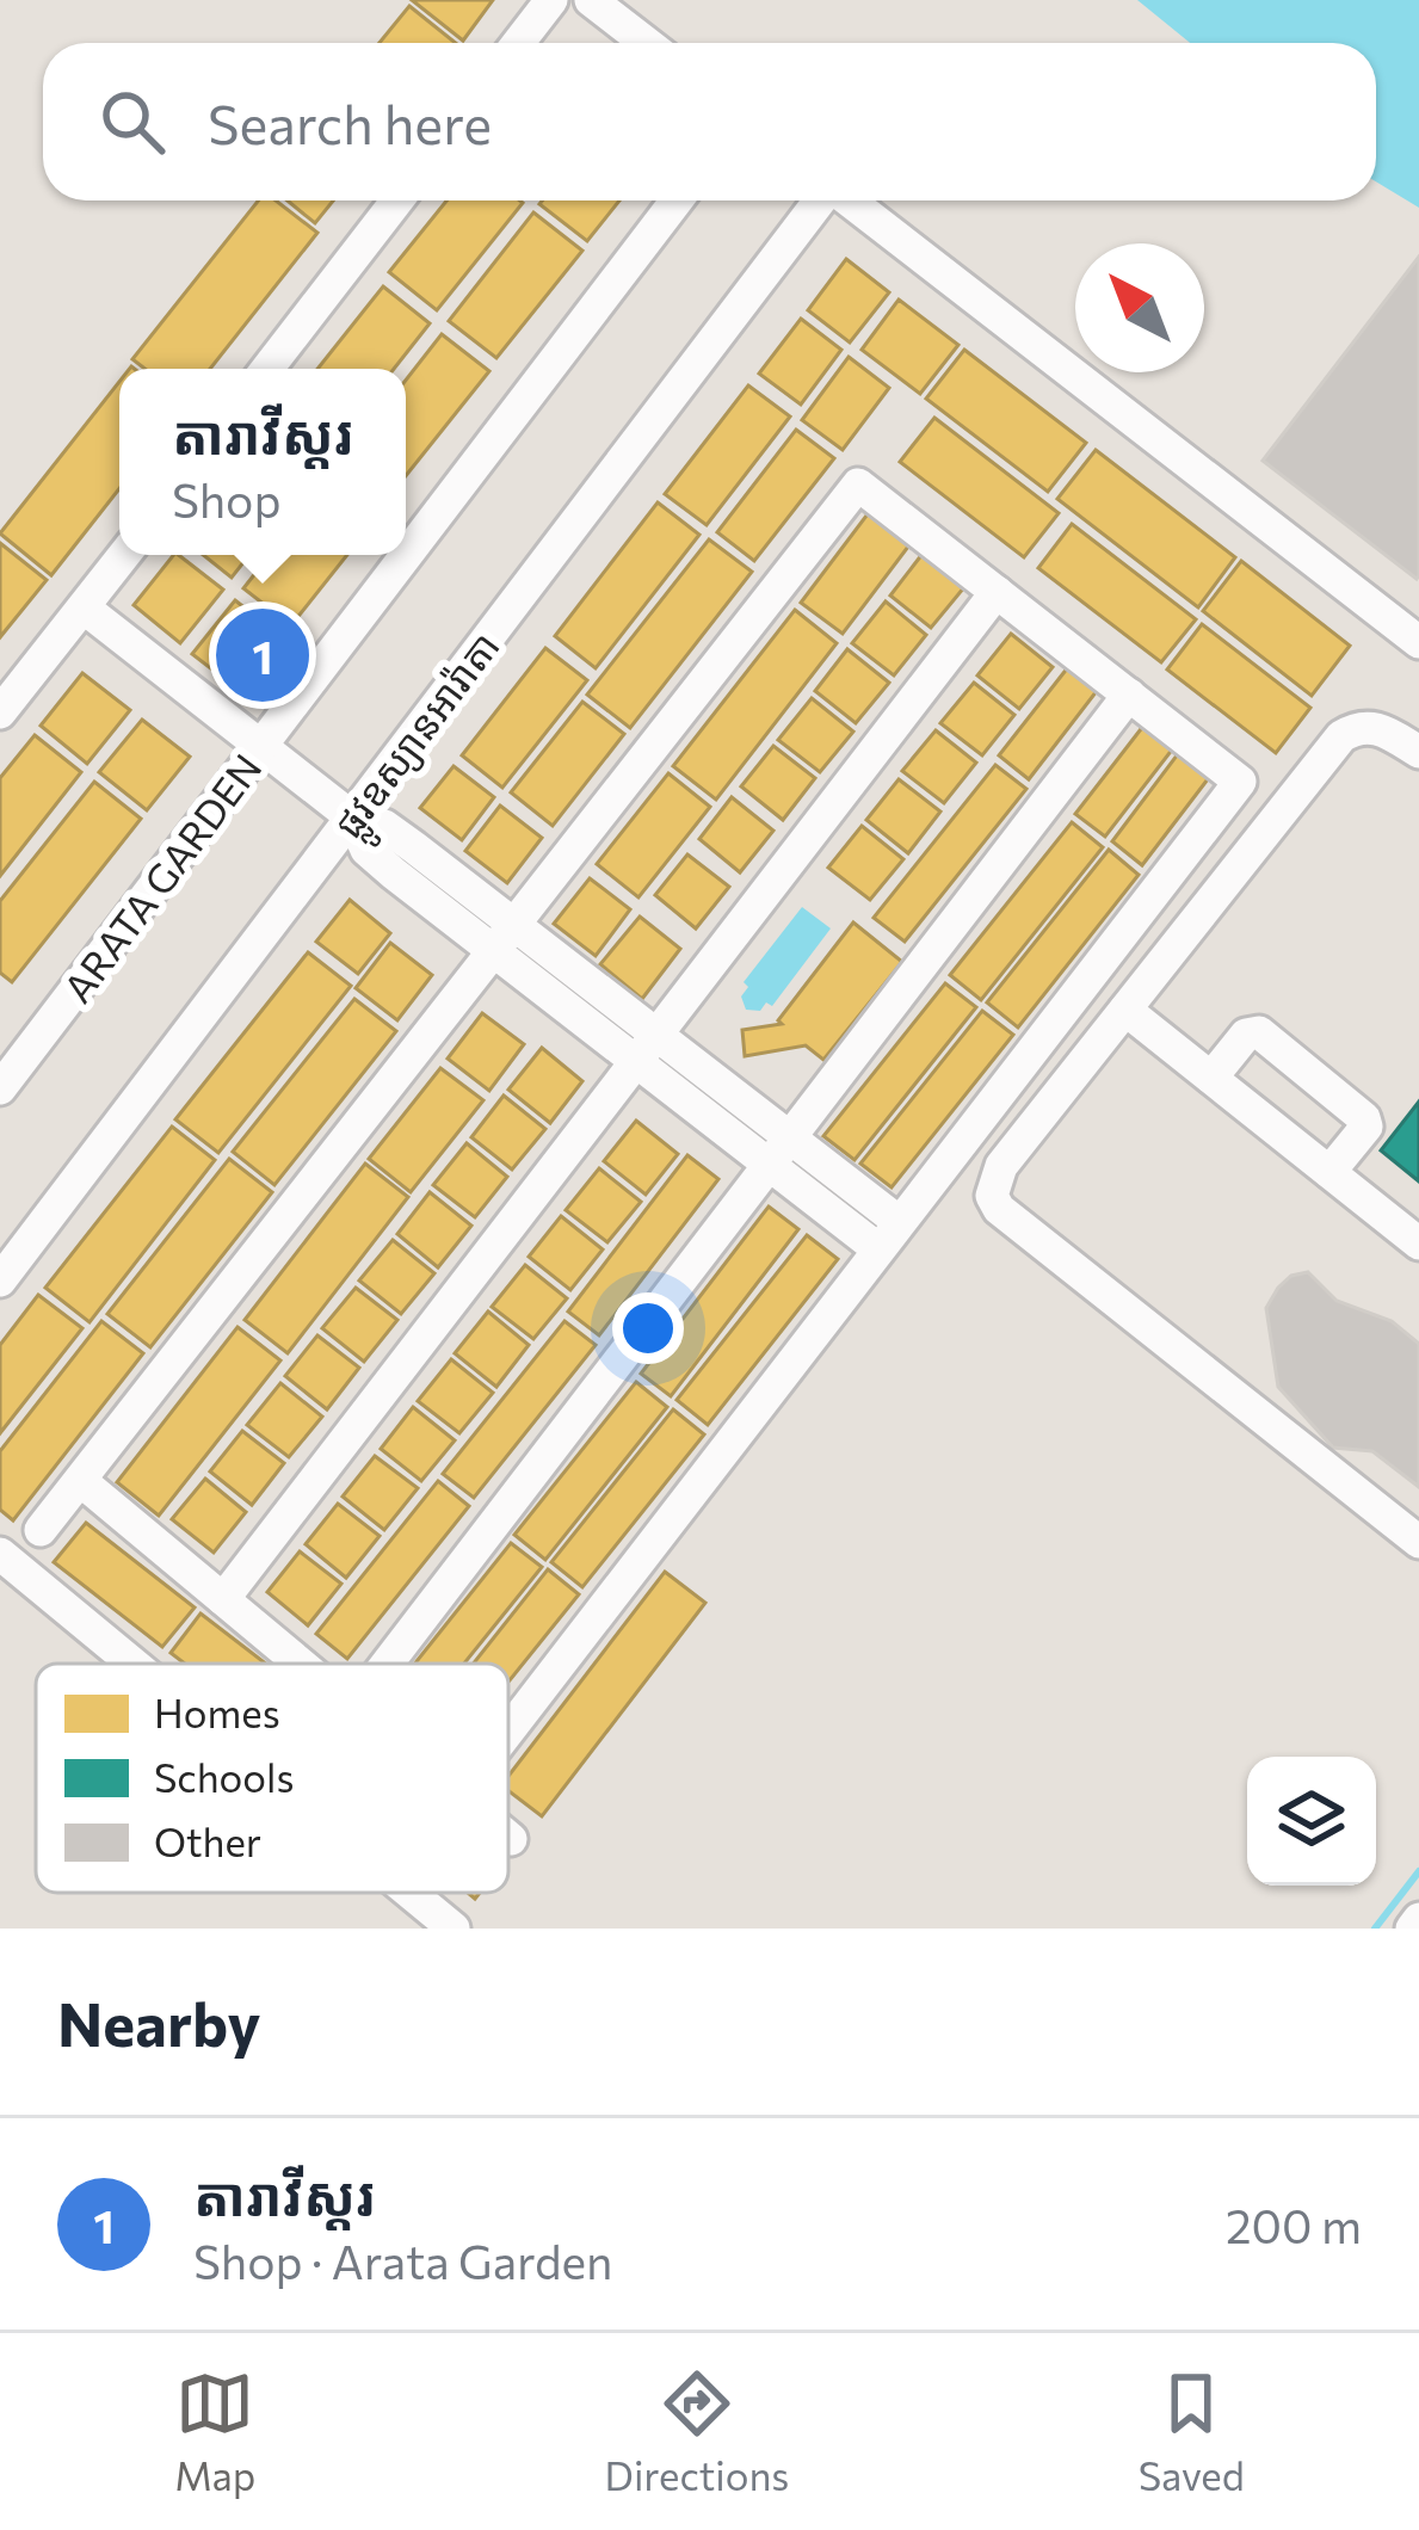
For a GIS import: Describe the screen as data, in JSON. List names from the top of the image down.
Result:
{
  "streets": {
    "street": ["ផ្លូវឧស្យានអារ៉ាតា", "ARATA GARDEN"]
  },
  "legend": ["Homes", "Schools", "Other"],
  "north": "top left",
  "page": {
    "search": "Search here",
    "popup": ["តារាវីស្តរ", "Shop"],
    "pins": "1",
    "heading": "Nearby",
    "list": [
      {
        "mark": "1",
        "name": "តារាវីស្តរ",
        "note": "Shop · Arata Garden",
        "value": "200 m"
      }
    ],
    "nav": ["Map", "Directions", "Saved"]
  }
}
